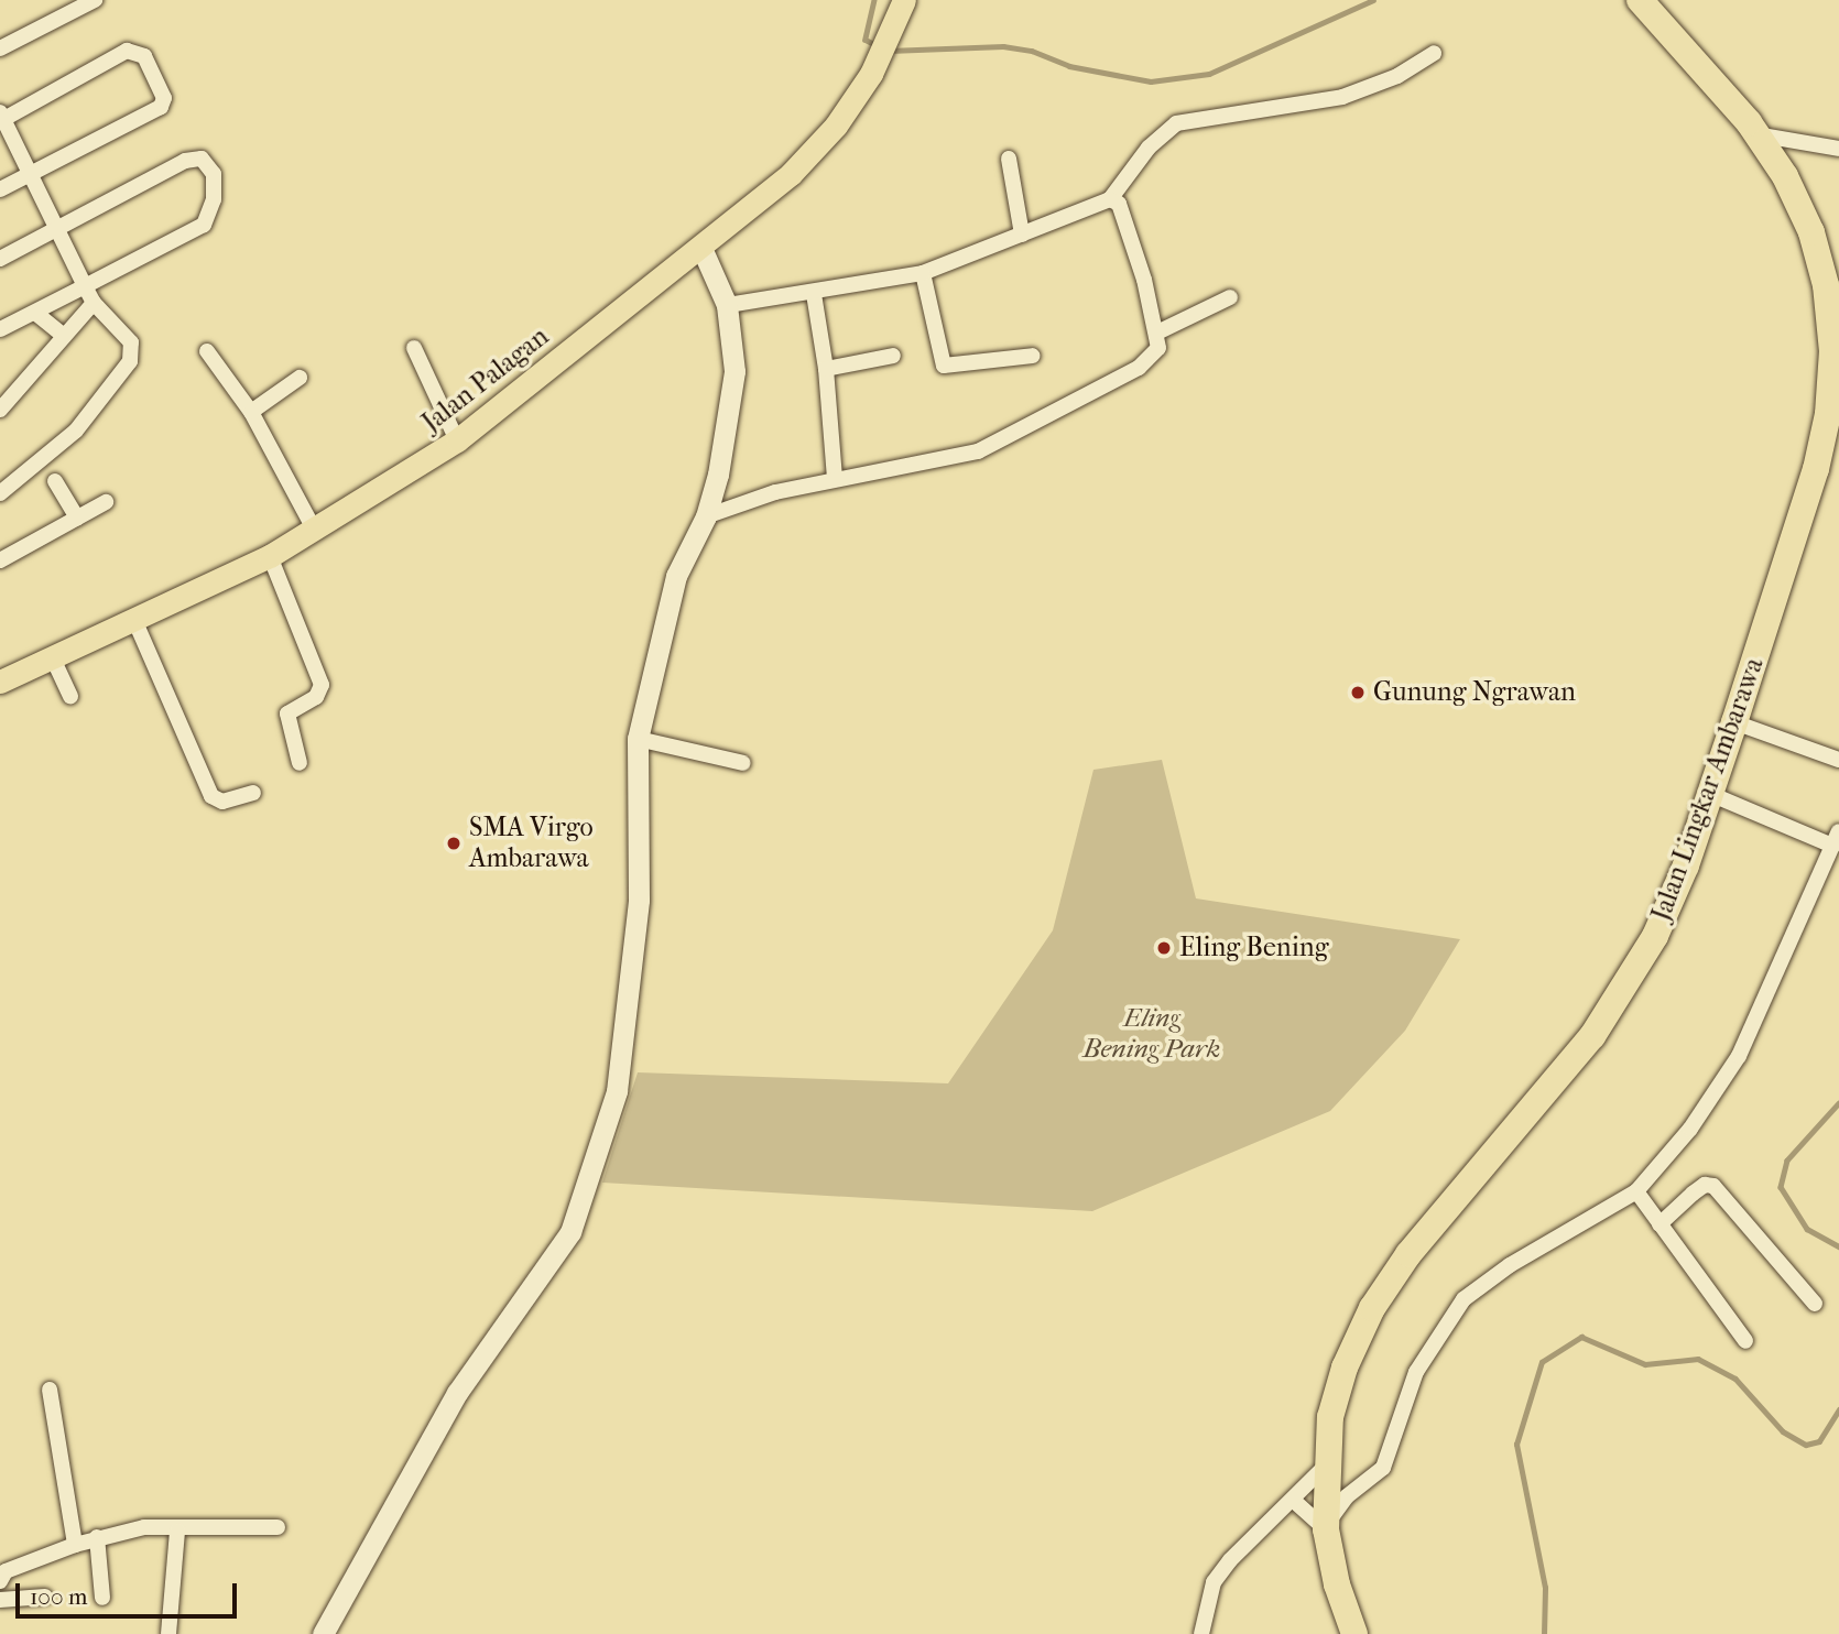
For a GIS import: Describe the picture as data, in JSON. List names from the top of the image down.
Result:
{
  "streets": {
    "highway": ["Jalan Lingkar Ambarawa"],
    "main road": ["Jalan Palagan"]
  },
  "parks": ["Eling Bening Park"],
  "places": ["Gunung Ngrawan", "SMA Virgo Ambarawa", "Eling Bening"],
  "scale_bar": "100 m"
}
